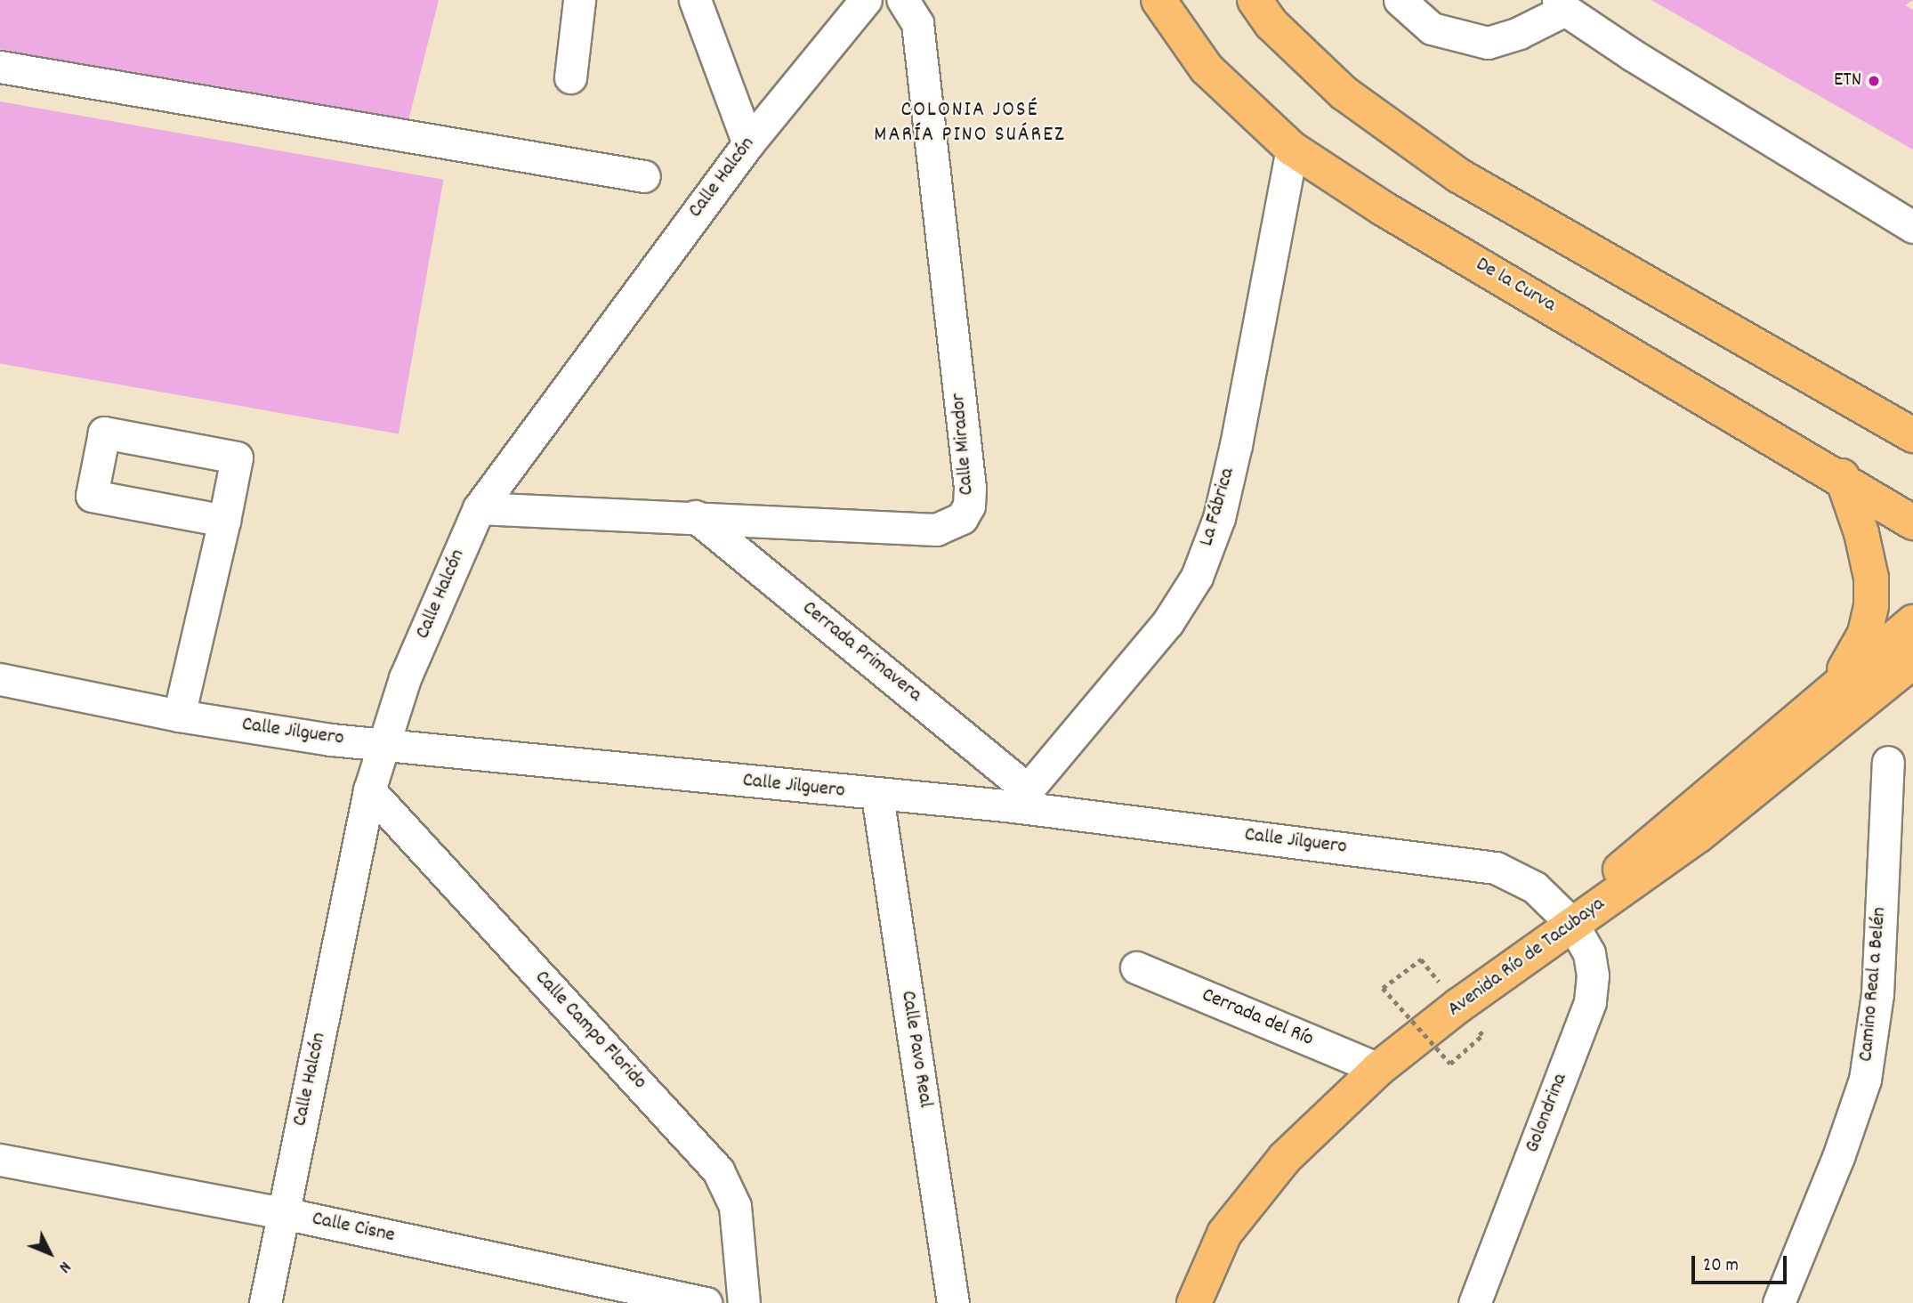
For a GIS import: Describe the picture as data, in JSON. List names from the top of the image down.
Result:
{
  "streets": {
    "main road": ["De la Curva", "Avenida Río de Tacubaya"],
    "street": [
      "Calle Halcón",
      "Calle Mirador",
      "La Fábrica",
      "Cerrada Primavera",
      "Calle Jilguero",
      "Camino Real a Belén",
      "Cerrada del Río",
      "Calle Campo Florido",
      "Calle Pavo Real",
      "Golondrina",
      "Calle Cisne"
    ]
  },
  "crossings": [
    ["Calle Halcón", "Calle Mirador"],
    ["Calle Halcón", "Calle Jilguero"],
    ["Calle Halcón", "Calle Campo Florido"],
    ["Calle Halcón", "Calle Cisne"],
    ["De la Curva", "La Fábrica"],
    ["Calle Mirador", "Cerrada Primavera"],
    ["La Fábrica", "Cerrada Primavera"],
    ["La Fábrica", "Calle Jilguero"],
    ["Cerrada Primavera", "Calle Jilguero"],
    ["Calle Jilguero", "Avenida Río de Tacubaya"],
    ["Calle Jilguero", "Calle Pavo Real"],
    ["Calle Jilguero", "Golondrina"],
    ["Avenida Río de Tacubaya", "Cerrada del Río"],
    ["Avenida Río de Tacubaya", "Golondrina"]
  ],
  "districts": ["COLONIA JOSÉ MARÍA PINO SUÁREZ"],
  "places": ["ETN"],
  "scale_bar": "20 m",
  "north": "bottom right"
}
